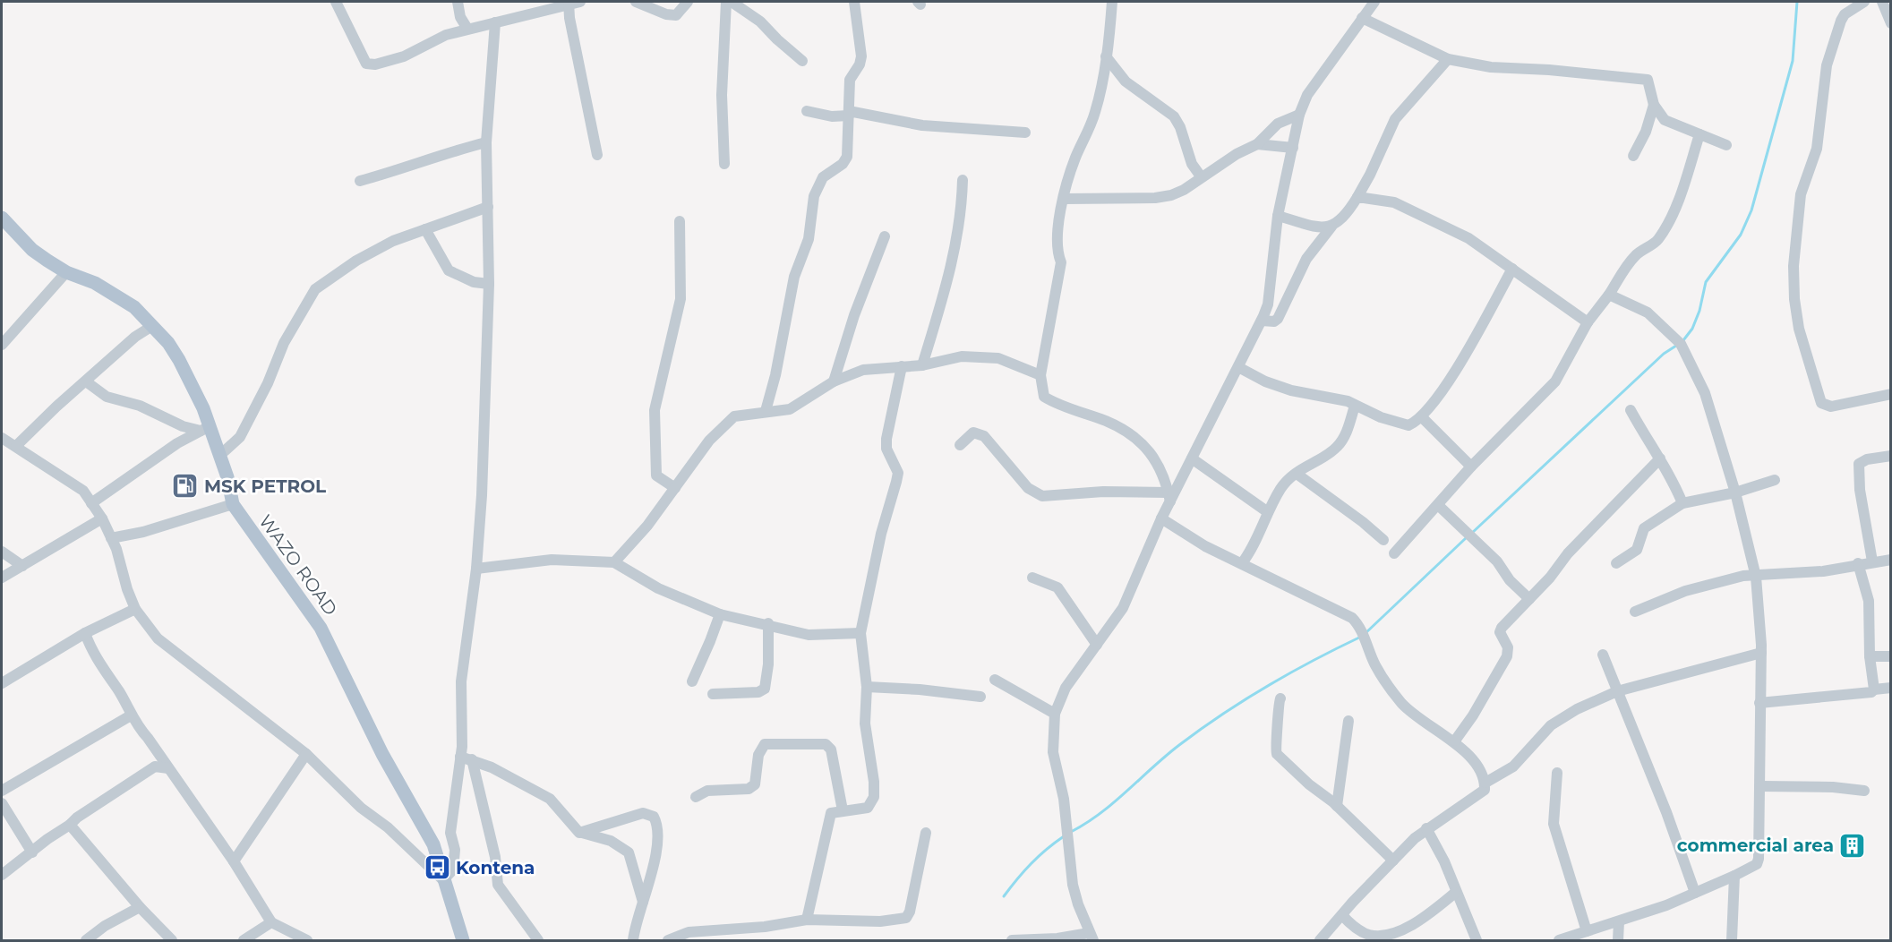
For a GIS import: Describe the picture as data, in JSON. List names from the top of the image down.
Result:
{
  "streets": {
    "main road": ["WAZO ROAD"]
  },
  "places": {
    "fuel station": ["MSK PETROL"],
    "building": ["commercial area"],
    "bus stop": ["Kontena"]
  }
}
